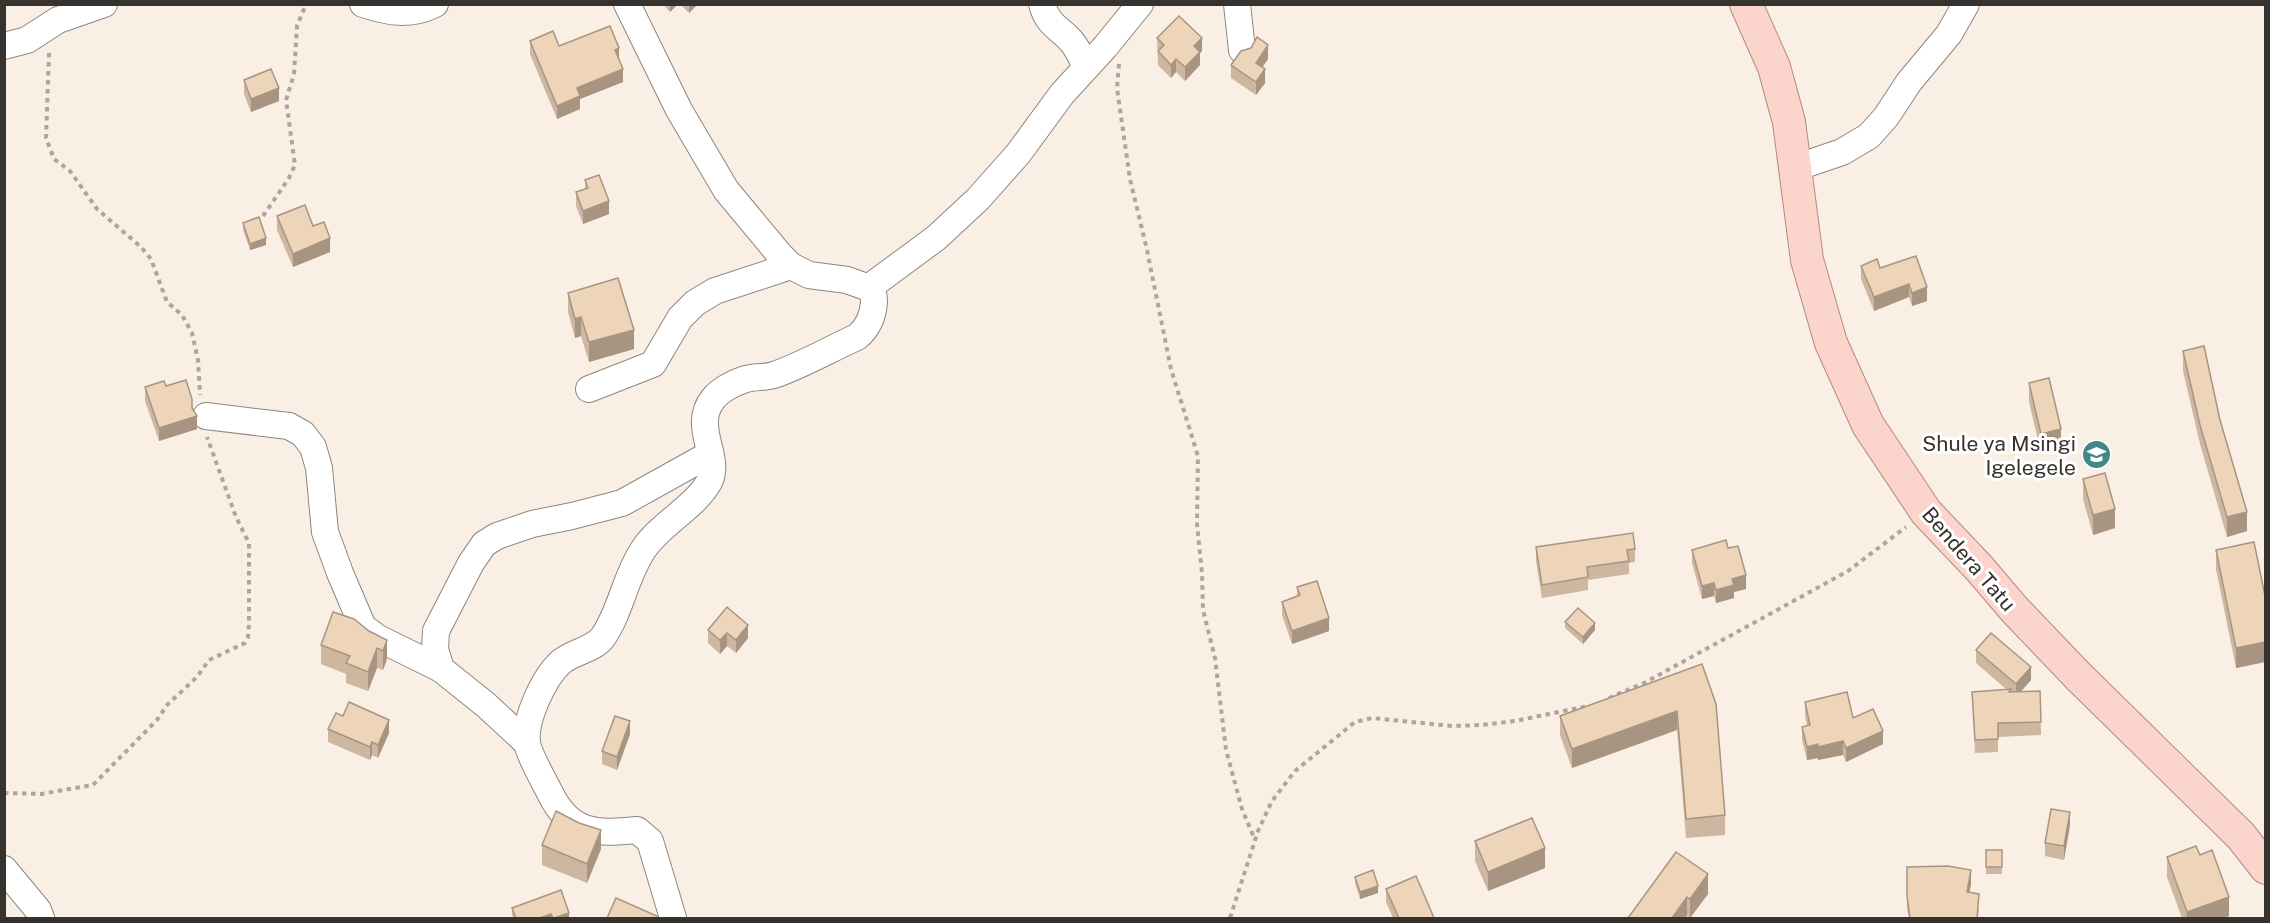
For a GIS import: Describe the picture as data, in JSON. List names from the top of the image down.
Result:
{
  "streets": {
    "main road": ["Bendera Tatu"]
  },
  "places": {
    "school or university": ["Shule ya Msingi Igelegele"]
  }
}
